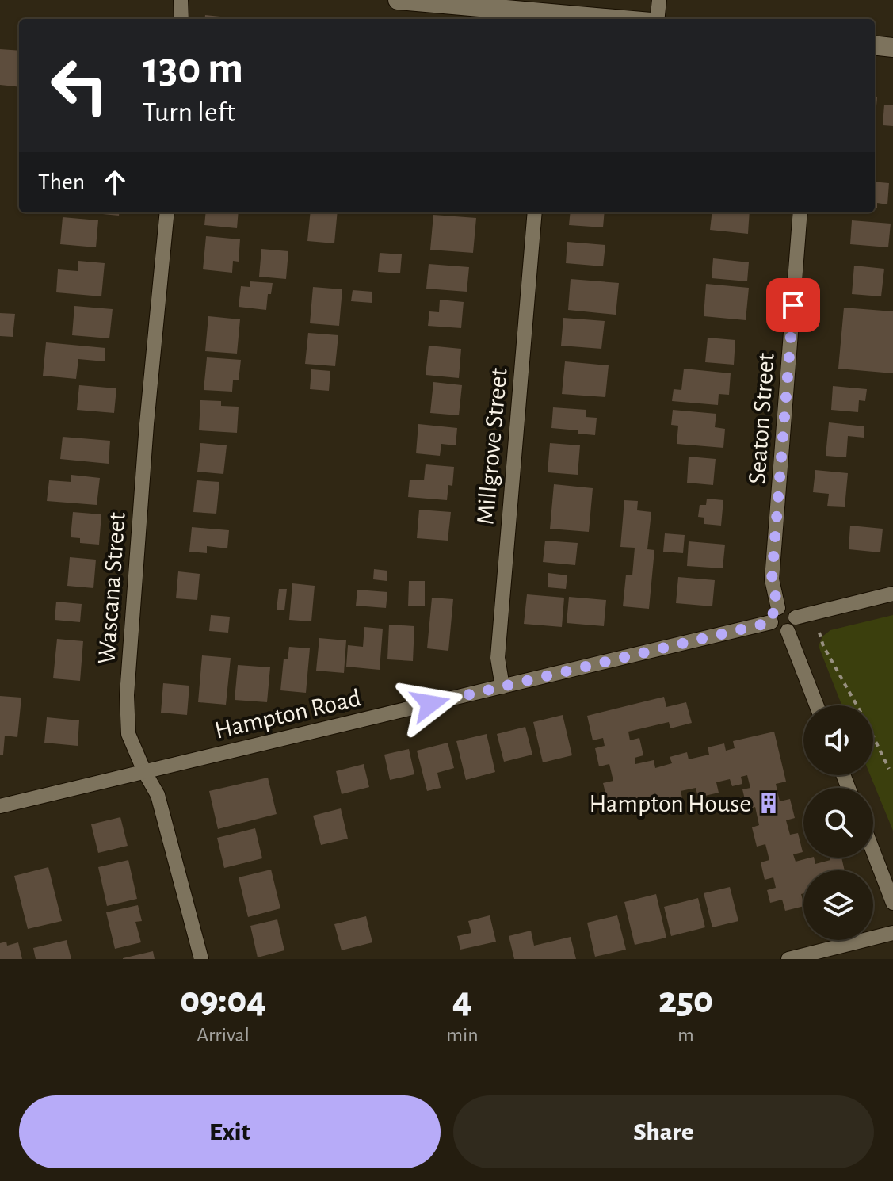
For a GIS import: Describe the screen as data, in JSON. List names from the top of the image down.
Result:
{
  "streets": {
    "street": [
      "Seaton Street",
      "Millgrove Street",
      "Wascana Street",
      "Hampton Road"
    ]
  },
  "crossings": [
    ["Seaton Street", "Hampton Road"],
    ["Millgrove Street", "Hampton Road"],
    ["Wascana Street", "Hampton Road"]
  ],
  "places": {
    "building": ["Hampton House"]
  },
  "page": {
    "turn": ["130 m", "Turn left"],
    "then": "Then",
    "eta": [
      "09:04",
      "Arrival",
      "4",
      "min",
      "250",
      "m"
    ],
    "buttons": ["Exit", "Share"]
  }
}
